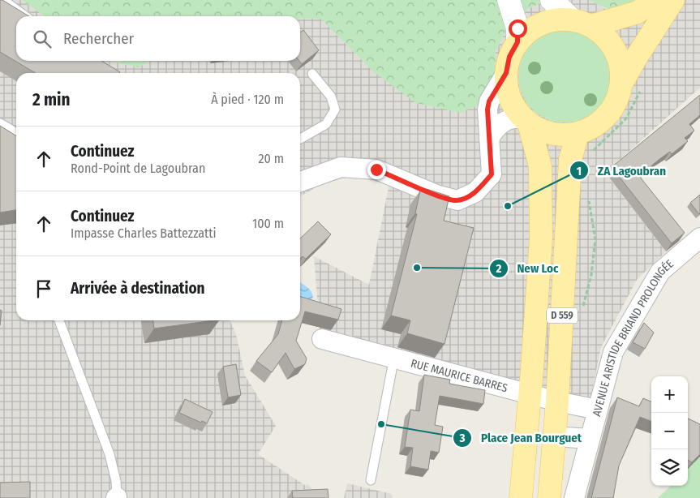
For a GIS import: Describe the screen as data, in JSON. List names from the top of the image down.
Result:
{
  "streets": {
    "main road": ["D 559"],
    "street": ["AVENUE ARISTIDE BRIAND PROLONGÉE", "RUE MAURICE BARRES"]
  },
  "crossings": [
    ["D 559", "RUE MAURICE BARRES"],
    ["AVENUE ARISTIDE BRIAND PROLONGÉE", "RUE MAURICE BARRES"]
  ],
  "places": ["ZA Lagoubran", "New Loc", "Place Jean Bourguet"],
  "page": {
    "search": "Rechercher",
    "heading": ["2 min", "À pied · 120 m"],
    "list": [
      ["Continuez", "Rond-Point de Lagoubran", "20 m"],
      ["Continuez", "Impasse Charles Battezzatti", "100 m"],
      "Arrivée à destination"
    ],
    "map_buttons": ["+", "−"]
  }
}
